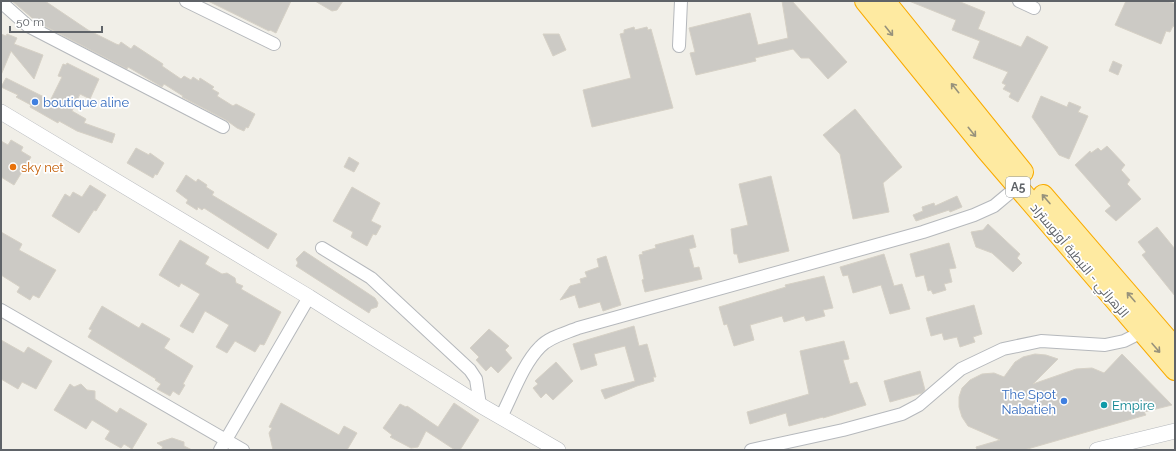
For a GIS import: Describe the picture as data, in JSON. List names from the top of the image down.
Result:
{
  "streets": {
    "highway": ["A5", "الزهراني - النبطية أوتوستراد"]
  },
  "places": [
    "boutique aline",
    "sky net",
    "The Spot Nabatieh",
    "Empire"
  ],
  "scale_bar": "50 m"
}
